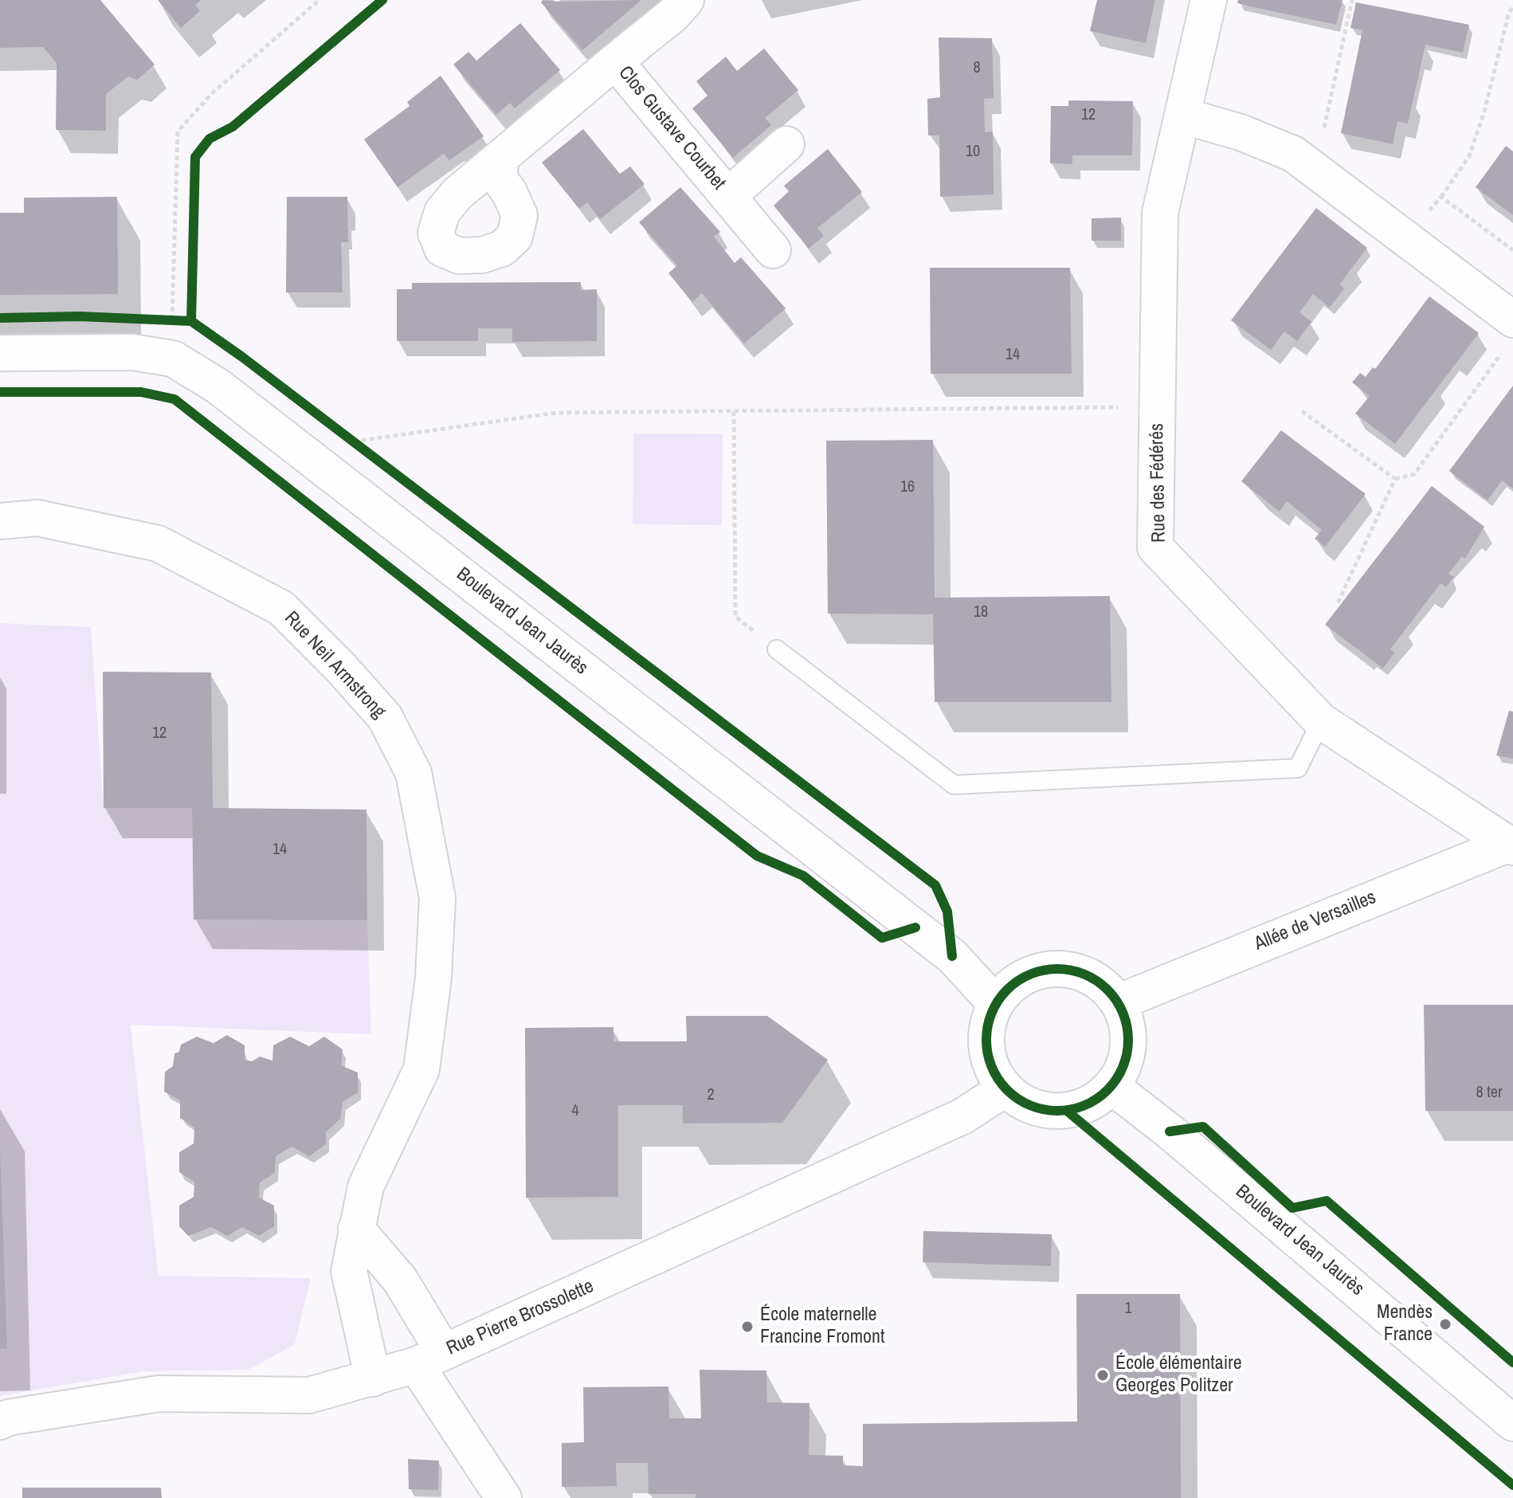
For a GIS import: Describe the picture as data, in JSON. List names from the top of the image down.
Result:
{
  "streets": {
    "street": [
      "Clos Gustave Courbet",
      "Rue des Fédérés",
      "Boulevard Jean Jaurès",
      "Rue Neil Armstrong",
      "Allée de Versailles",
      "Rue Pierre Brossolette"
    ]
  },
  "crossings": [
    ["Rue des Fédérés", "Allée de Versailles"],
    ["Boulevard Jean Jaurès", "Allée de Versailles"],
    ["Boulevard Jean Jaurès", "Rue Pierre Brossolette"],
    ["Rue Neil Armstrong", "Rue Pierre Brossolette"],
    ["Allée de Versailles", "Rue Pierre Brossolette"]
  ],
  "places": ["Mendès France", "École maternelle Francine Fromont", "École élémentaire Georges Politzer"],
  "house_numbers": [
    "8",
    "12",
    "10",
    "14",
    "16",
    "18",
    "12",
    "14",
    "8 ter",
    "2",
    "4",
    "1"
  ]
}
